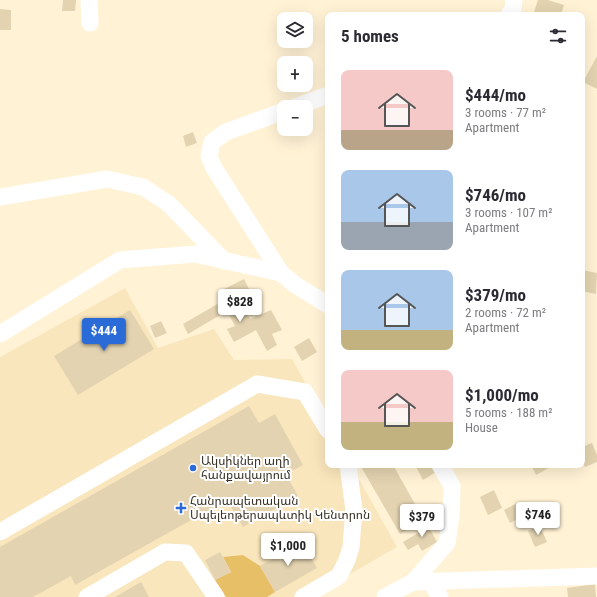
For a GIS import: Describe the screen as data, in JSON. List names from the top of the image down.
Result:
{
  "places": {
    "other": ["Ակսիկներ աղի հանքավայրում"],
    "health": ["Հանրապետական Սպելեոթերապևտիկ Կենտրոն"]
  },
  "page": {
    "map_buttons": ["+", "−"],
    "heading": "5 homes",
    "list": [
      {
        "name": "$444/mo",
        "note": "3 rooms · 77 m² · Apartment"
      },
      {
        "name": "$746/mo",
        "note": "3 rooms · 107 m² · Apartment"
      },
      {
        "name": "$379/mo",
        "note": "2 rooms · 72 m² · Apartment"
      },
      {
        "name": "$1,000/mo",
        "note": "5 rooms · 188 m² · House"
      }
    ],
    "price": [
      "$828",
      "$444",
      "$746",
      "$379",
      "$1,000"
    ]
  }
}
